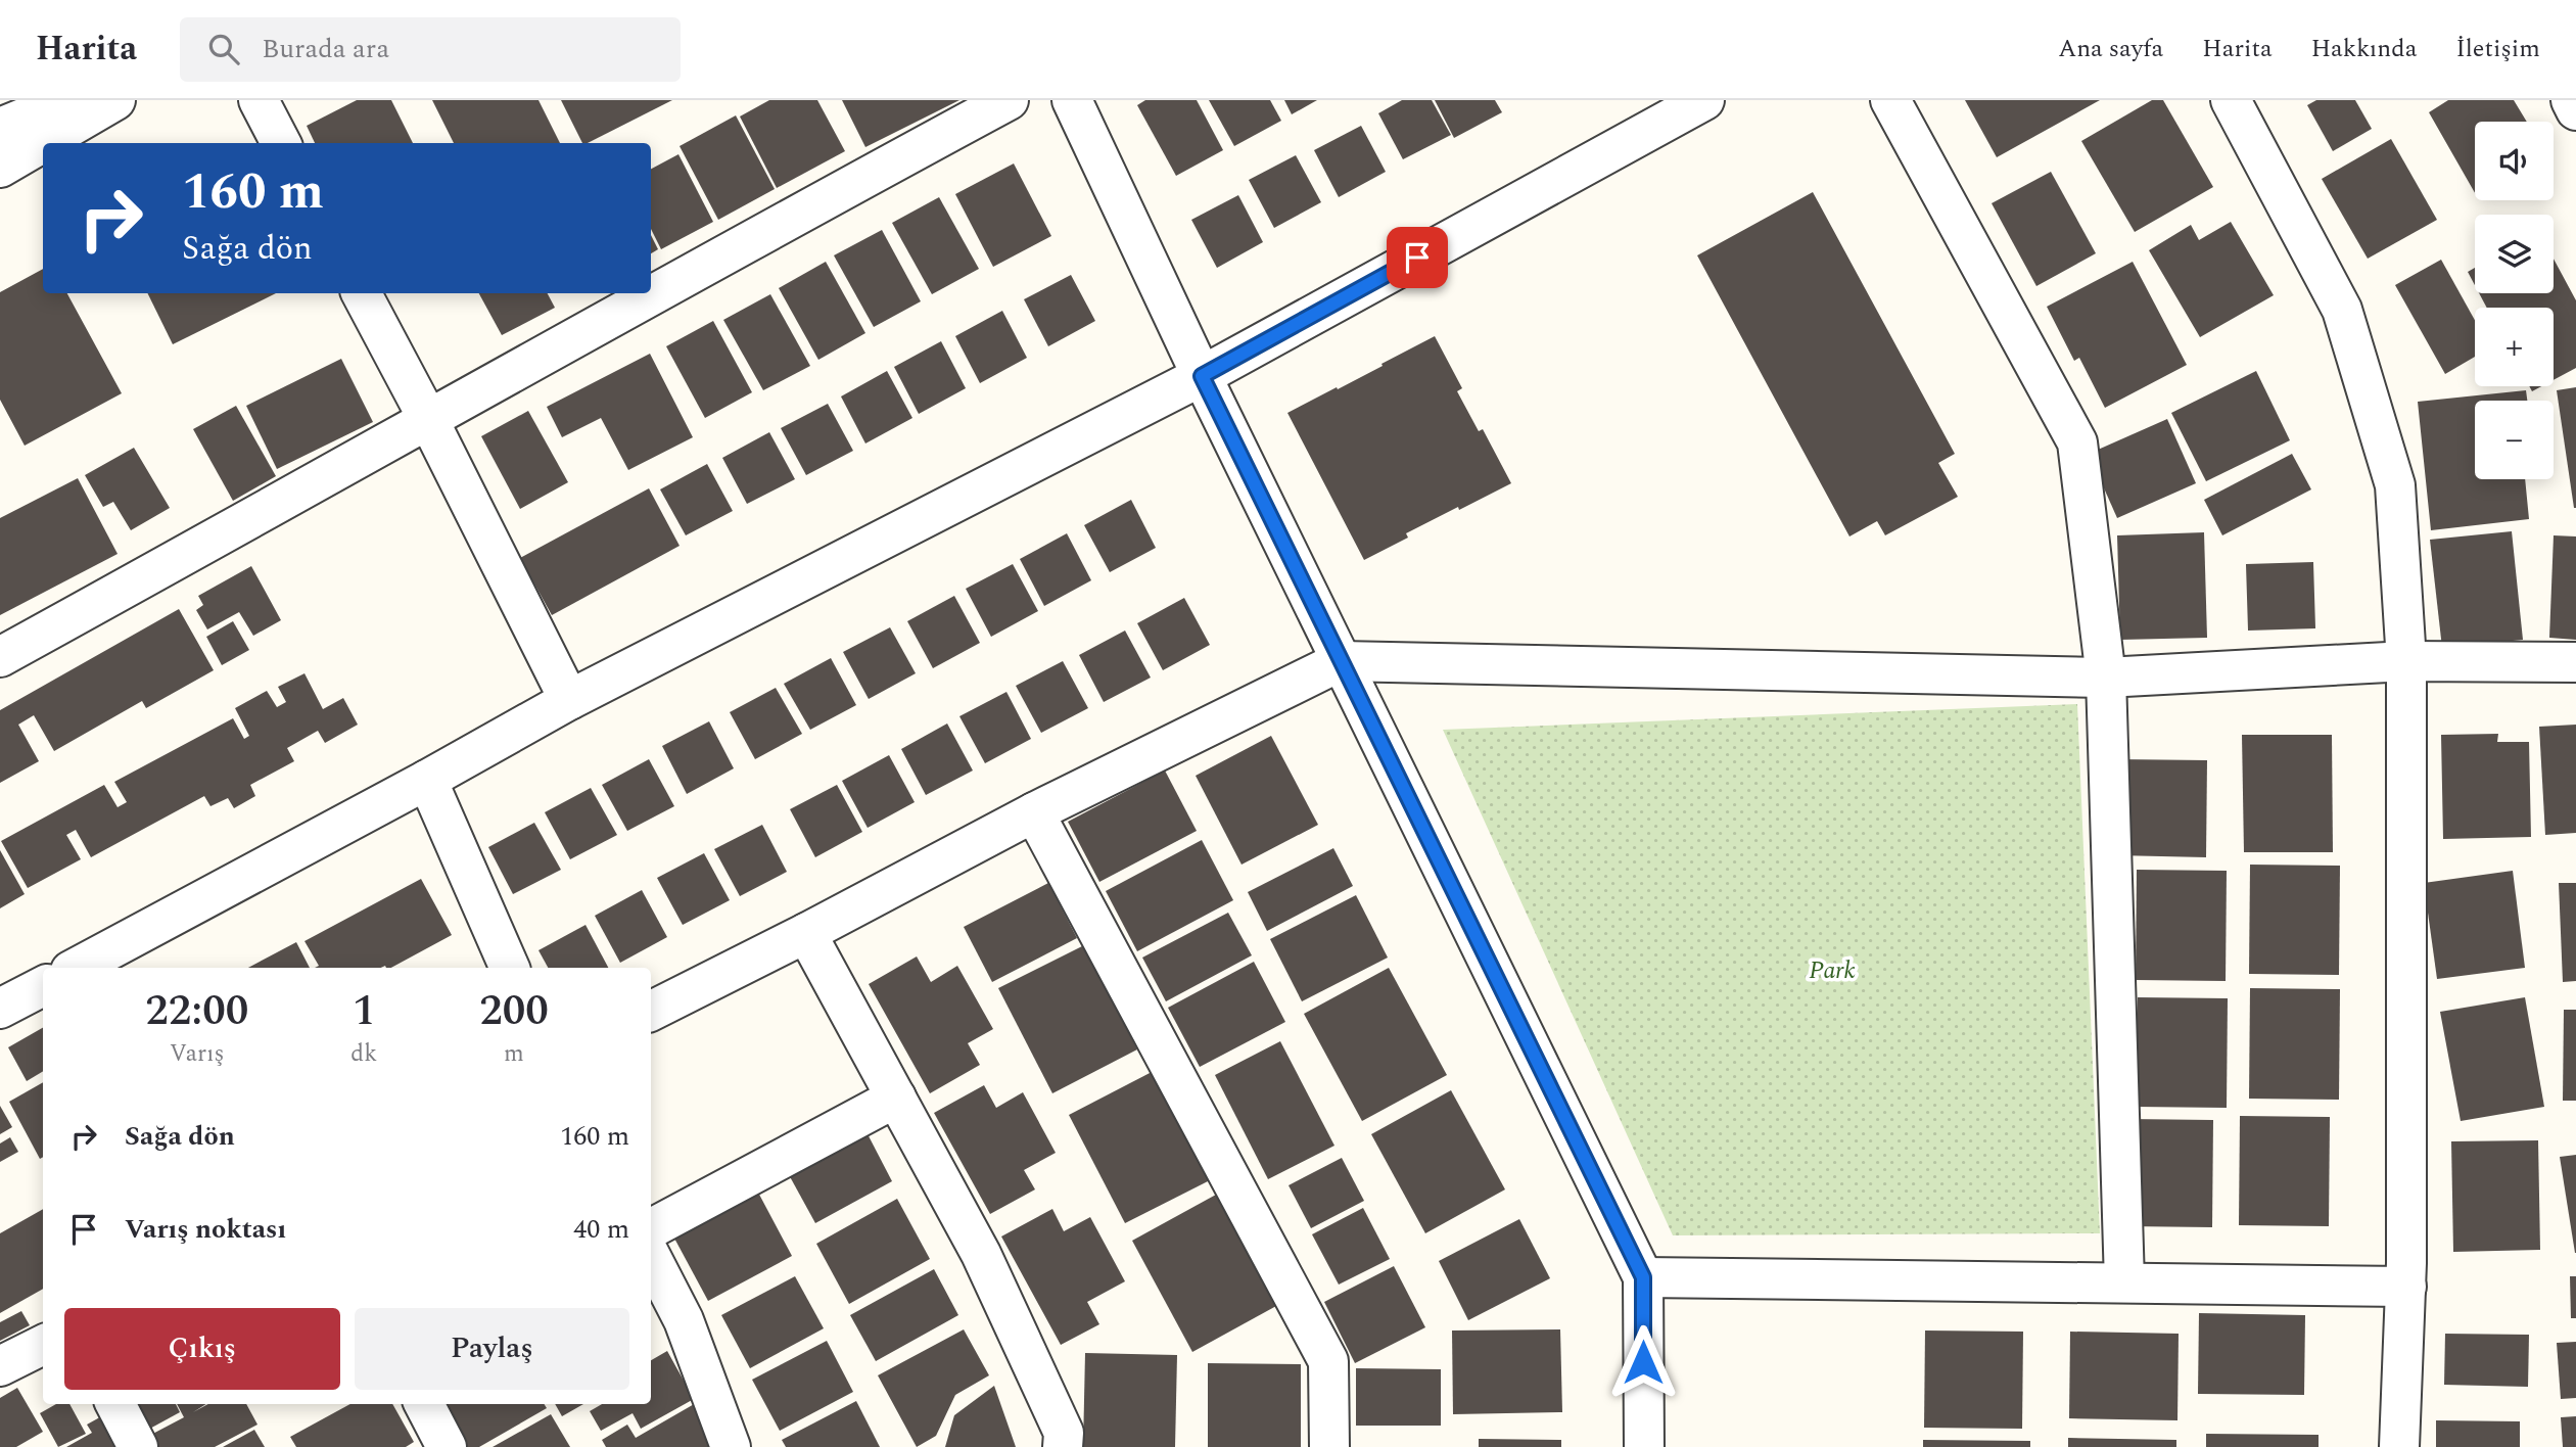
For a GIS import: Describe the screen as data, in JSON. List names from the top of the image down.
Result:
{
  "parks": ["Park"],
  "page": {
    "header": "Harita",
    "search": "Burada ara",
    "nav": [
      "Ana sayfa",
      "Harita",
      "Hakkında",
      "İletişim"
    ],
    "map_buttons": ["+", "−"],
    "turn": ["160 m", "Sağa dön"],
    "eta": [
      "22:00",
      "Varış",
      "1",
      "dk",
      "200",
      "m"
    ],
    "list": [
      {
        "name": "Sağa dön",
        "value": "160 m"
      },
      {
        "name": "Varış noktası",
        "value": "40 m"
      }
    ],
    "buttons": ["Çıkış", "Paylaş"]
  }
}
